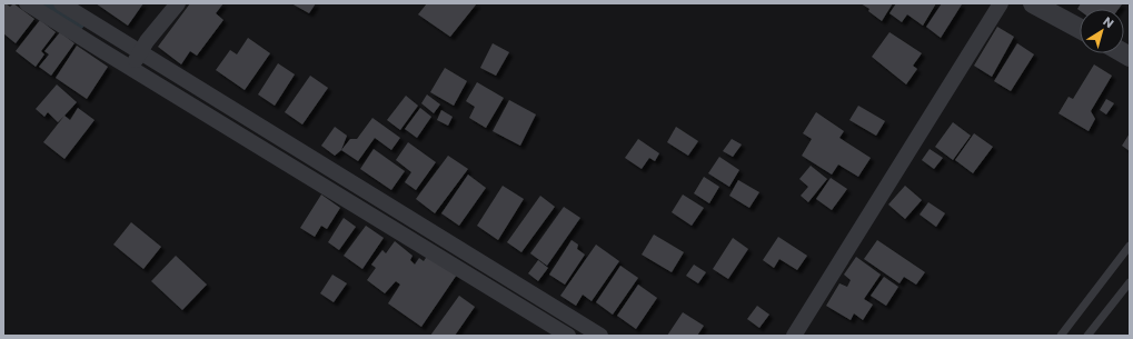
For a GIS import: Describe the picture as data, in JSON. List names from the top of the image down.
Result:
{
  "north": "top right"
}
